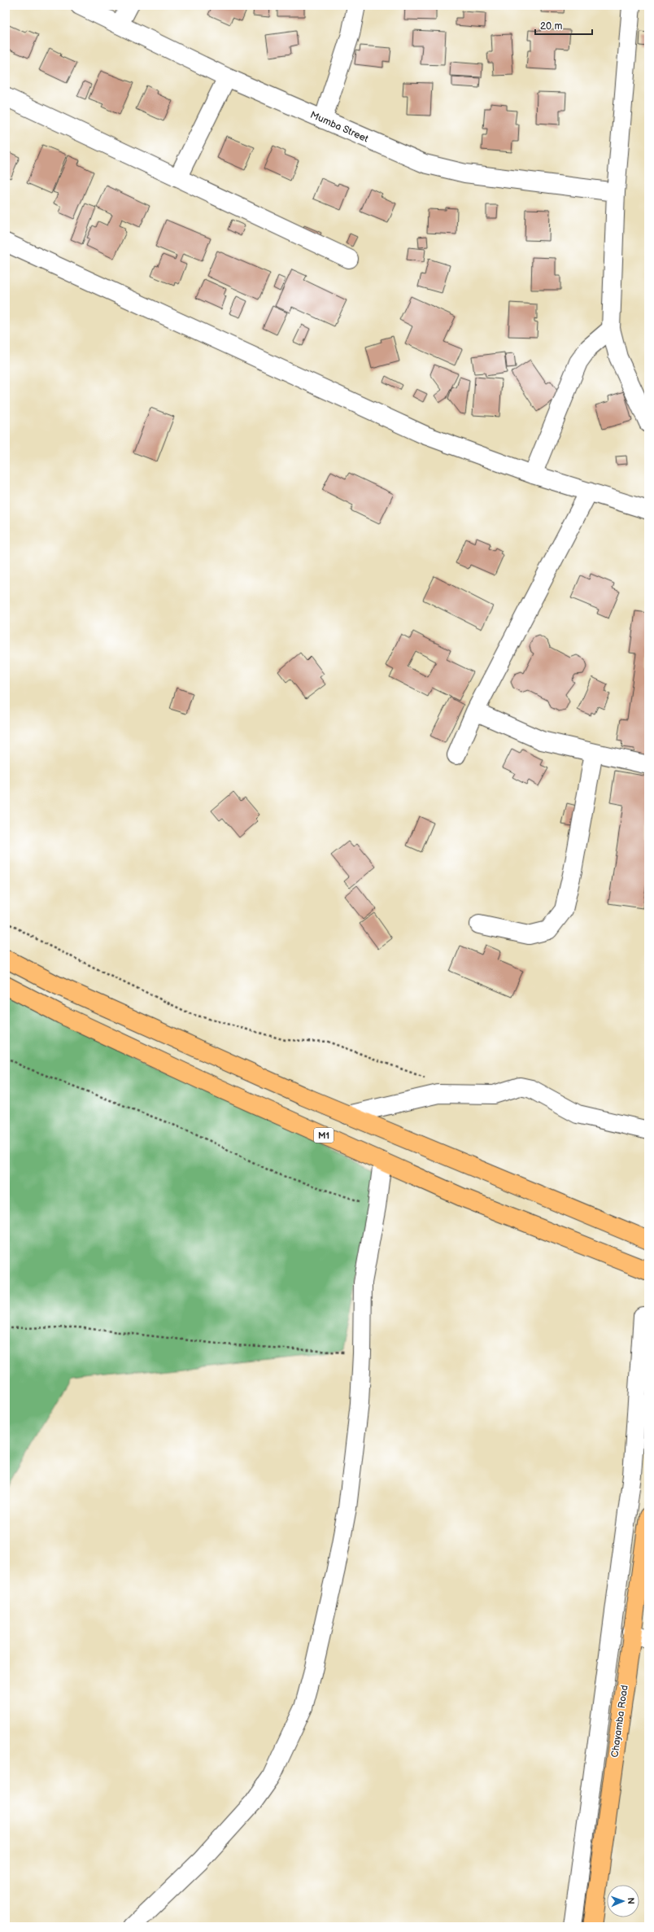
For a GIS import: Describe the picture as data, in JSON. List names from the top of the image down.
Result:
{
  "streets": {
    "main road": ["M1", "Chayamba Road"],
    "street": ["Mumba Street"]
  },
  "scale_bar": "20 m",
  "north": "right"
}
